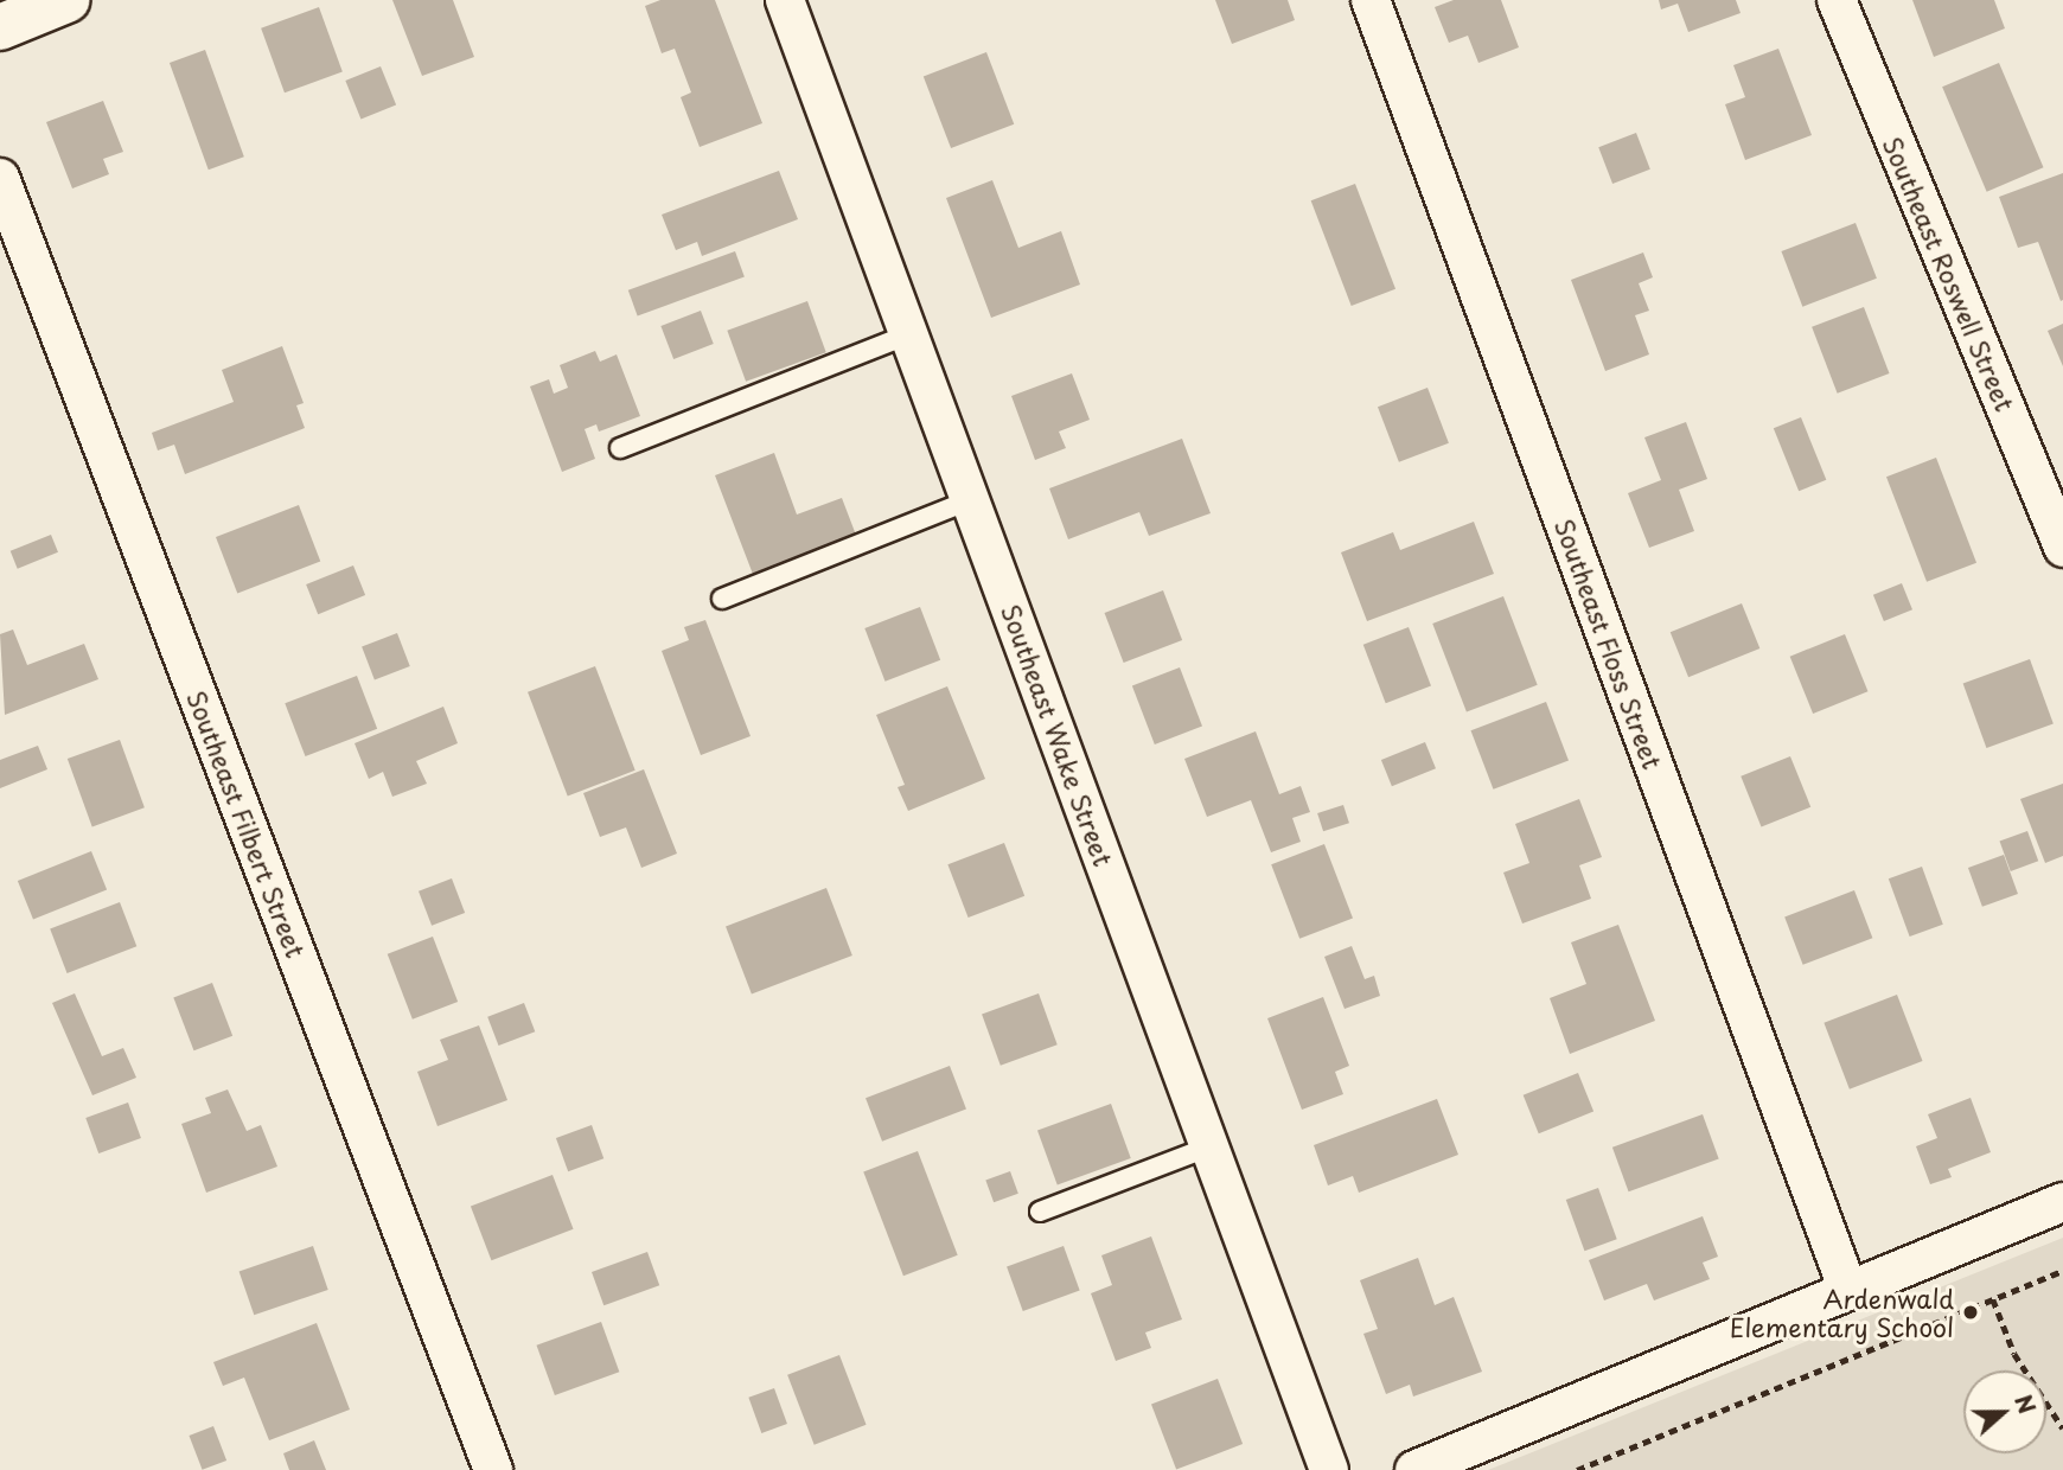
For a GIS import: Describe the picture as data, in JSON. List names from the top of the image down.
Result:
{
  "streets": {
    "street": [
      "Southeast Roswell Street",
      "Southeast Floss Street",
      "Southeast Wake Street",
      "Southeast Filbert Street"
    ]
  },
  "places": ["Ardenwald Elementary School"],
  "north": "right"
}
